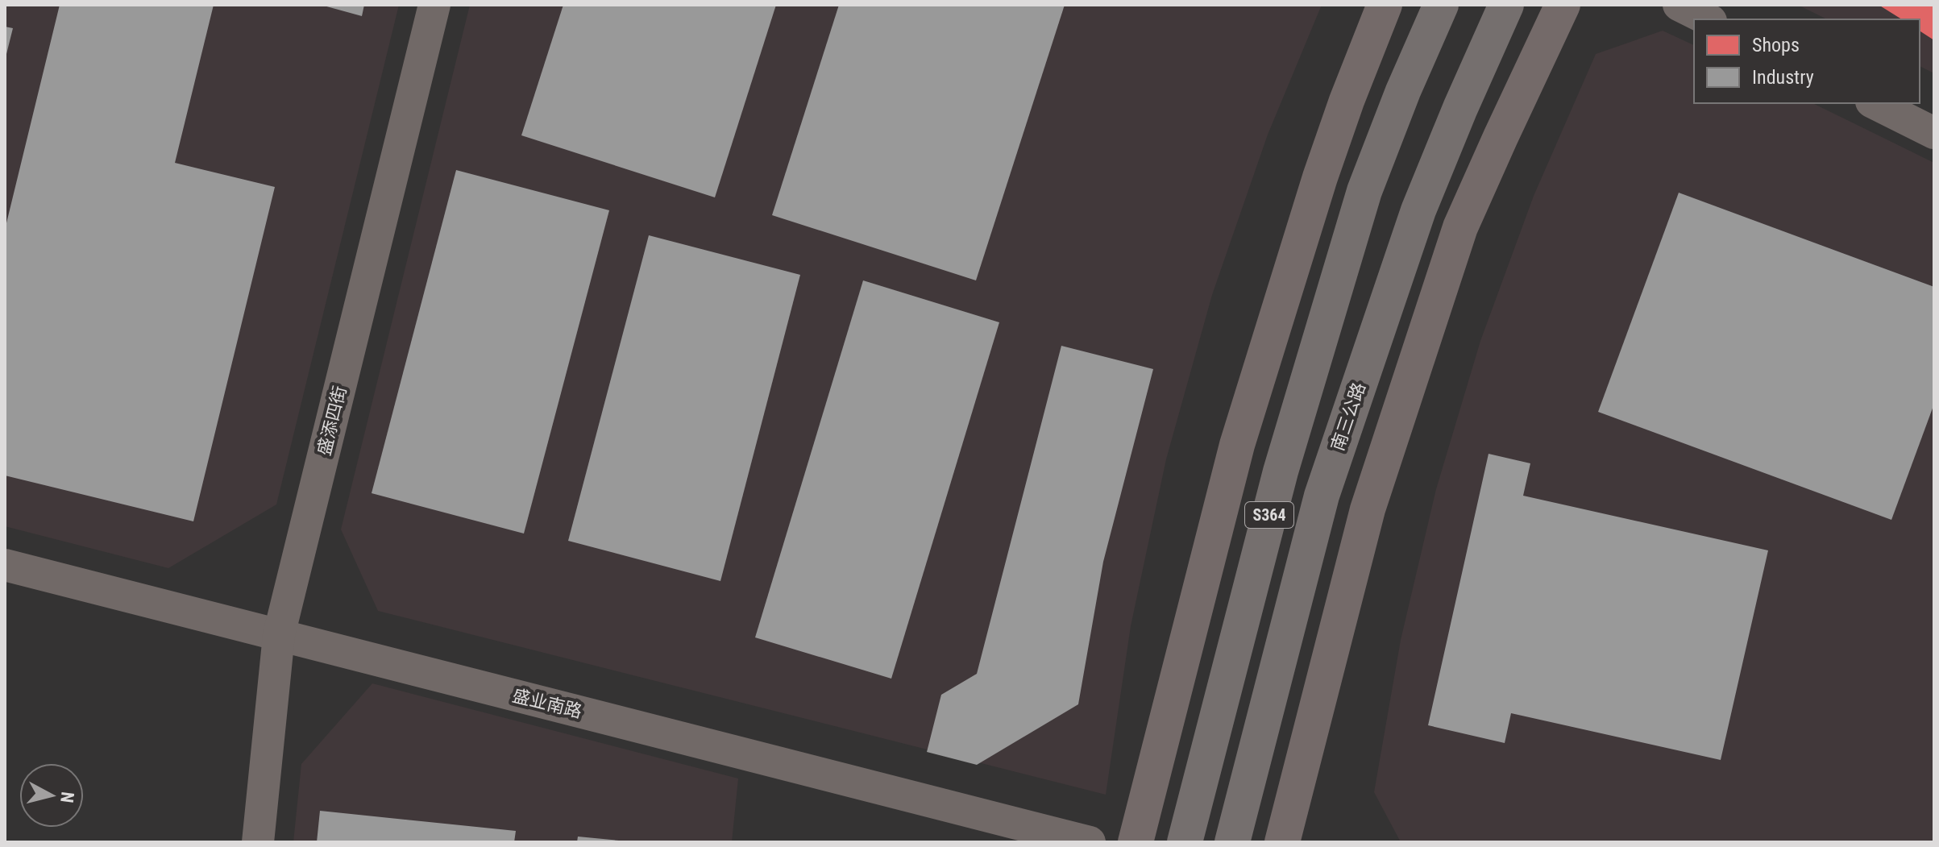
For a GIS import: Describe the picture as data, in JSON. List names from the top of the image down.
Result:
{
  "streets": {
    "highway": ["南三公路", "S364"],
    "street": ["盛添四街", "盛业南路"]
  },
  "crossings": [
    ["盛添四街", "盛业南路"]
  ],
  "legend": ["Shops", "Industry"],
  "north": "right"
}
